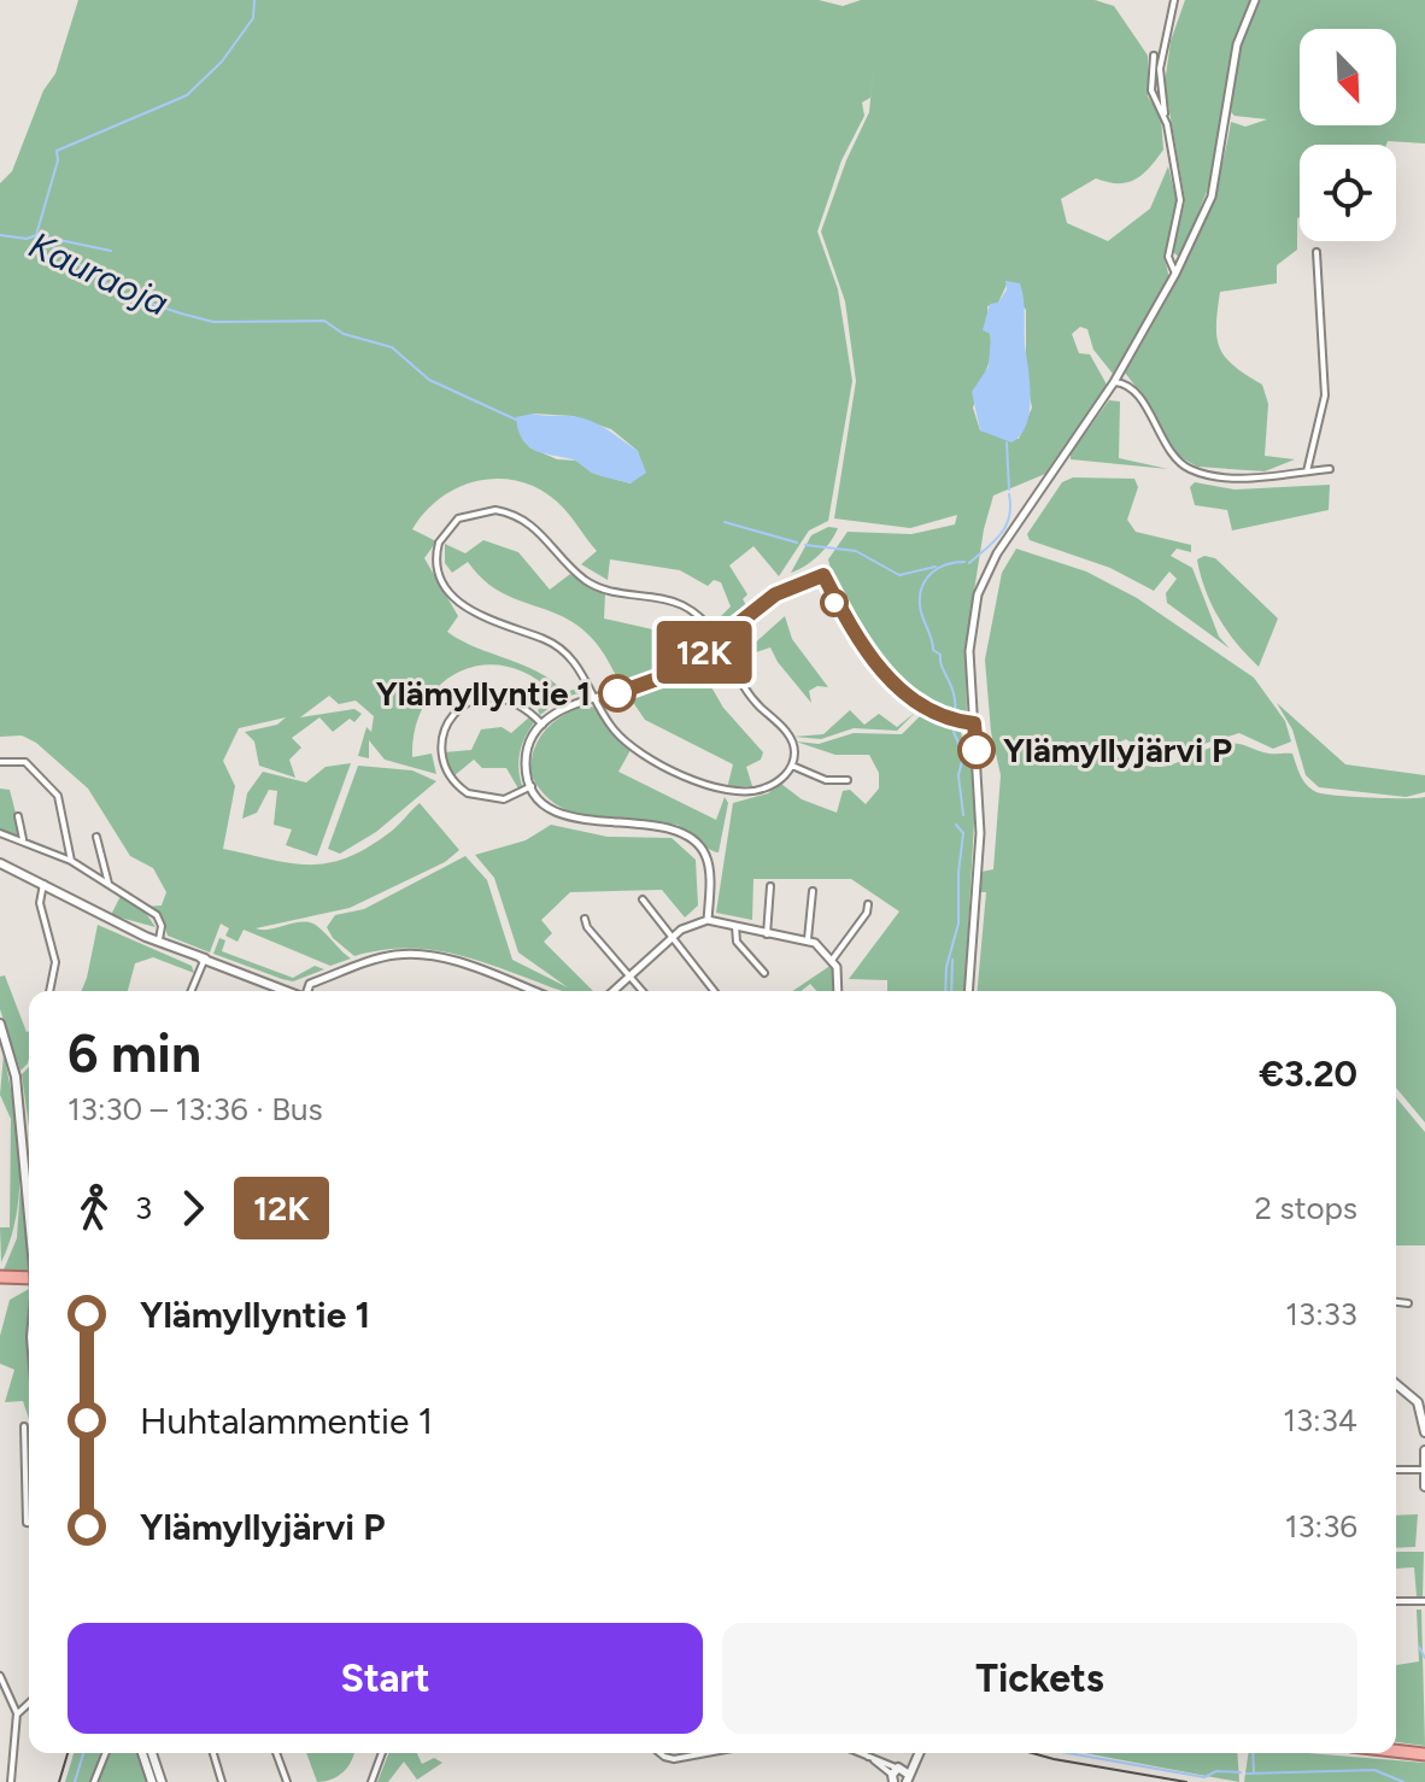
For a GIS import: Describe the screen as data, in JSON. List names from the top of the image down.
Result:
{
  "water": ["Kauraoja"],
  "places": ["Ylämyllyntie 1", "Ylämyllyjärvi P"],
  "lines": ["bus line 12K"],
  "north": "bottom right",
  "page": {
    "on_map": "12K",
    "heading": ["6 min", "13:30 – 13:36 · Bus", "€3.20"],
    "legs": ["3", "12K", "2 stops"],
    "list": [
      {
        "name": "Ylämyllyntie 1",
        "value": "13:33"
      },
      {
        "name": "Huhtalammentie 1",
        "value": "13:34"
      },
      {
        "name": "Ylämyllyjärvi P",
        "value": "13:36"
      }
    ],
    "buttons": ["Start", "Tickets"]
  }
}
